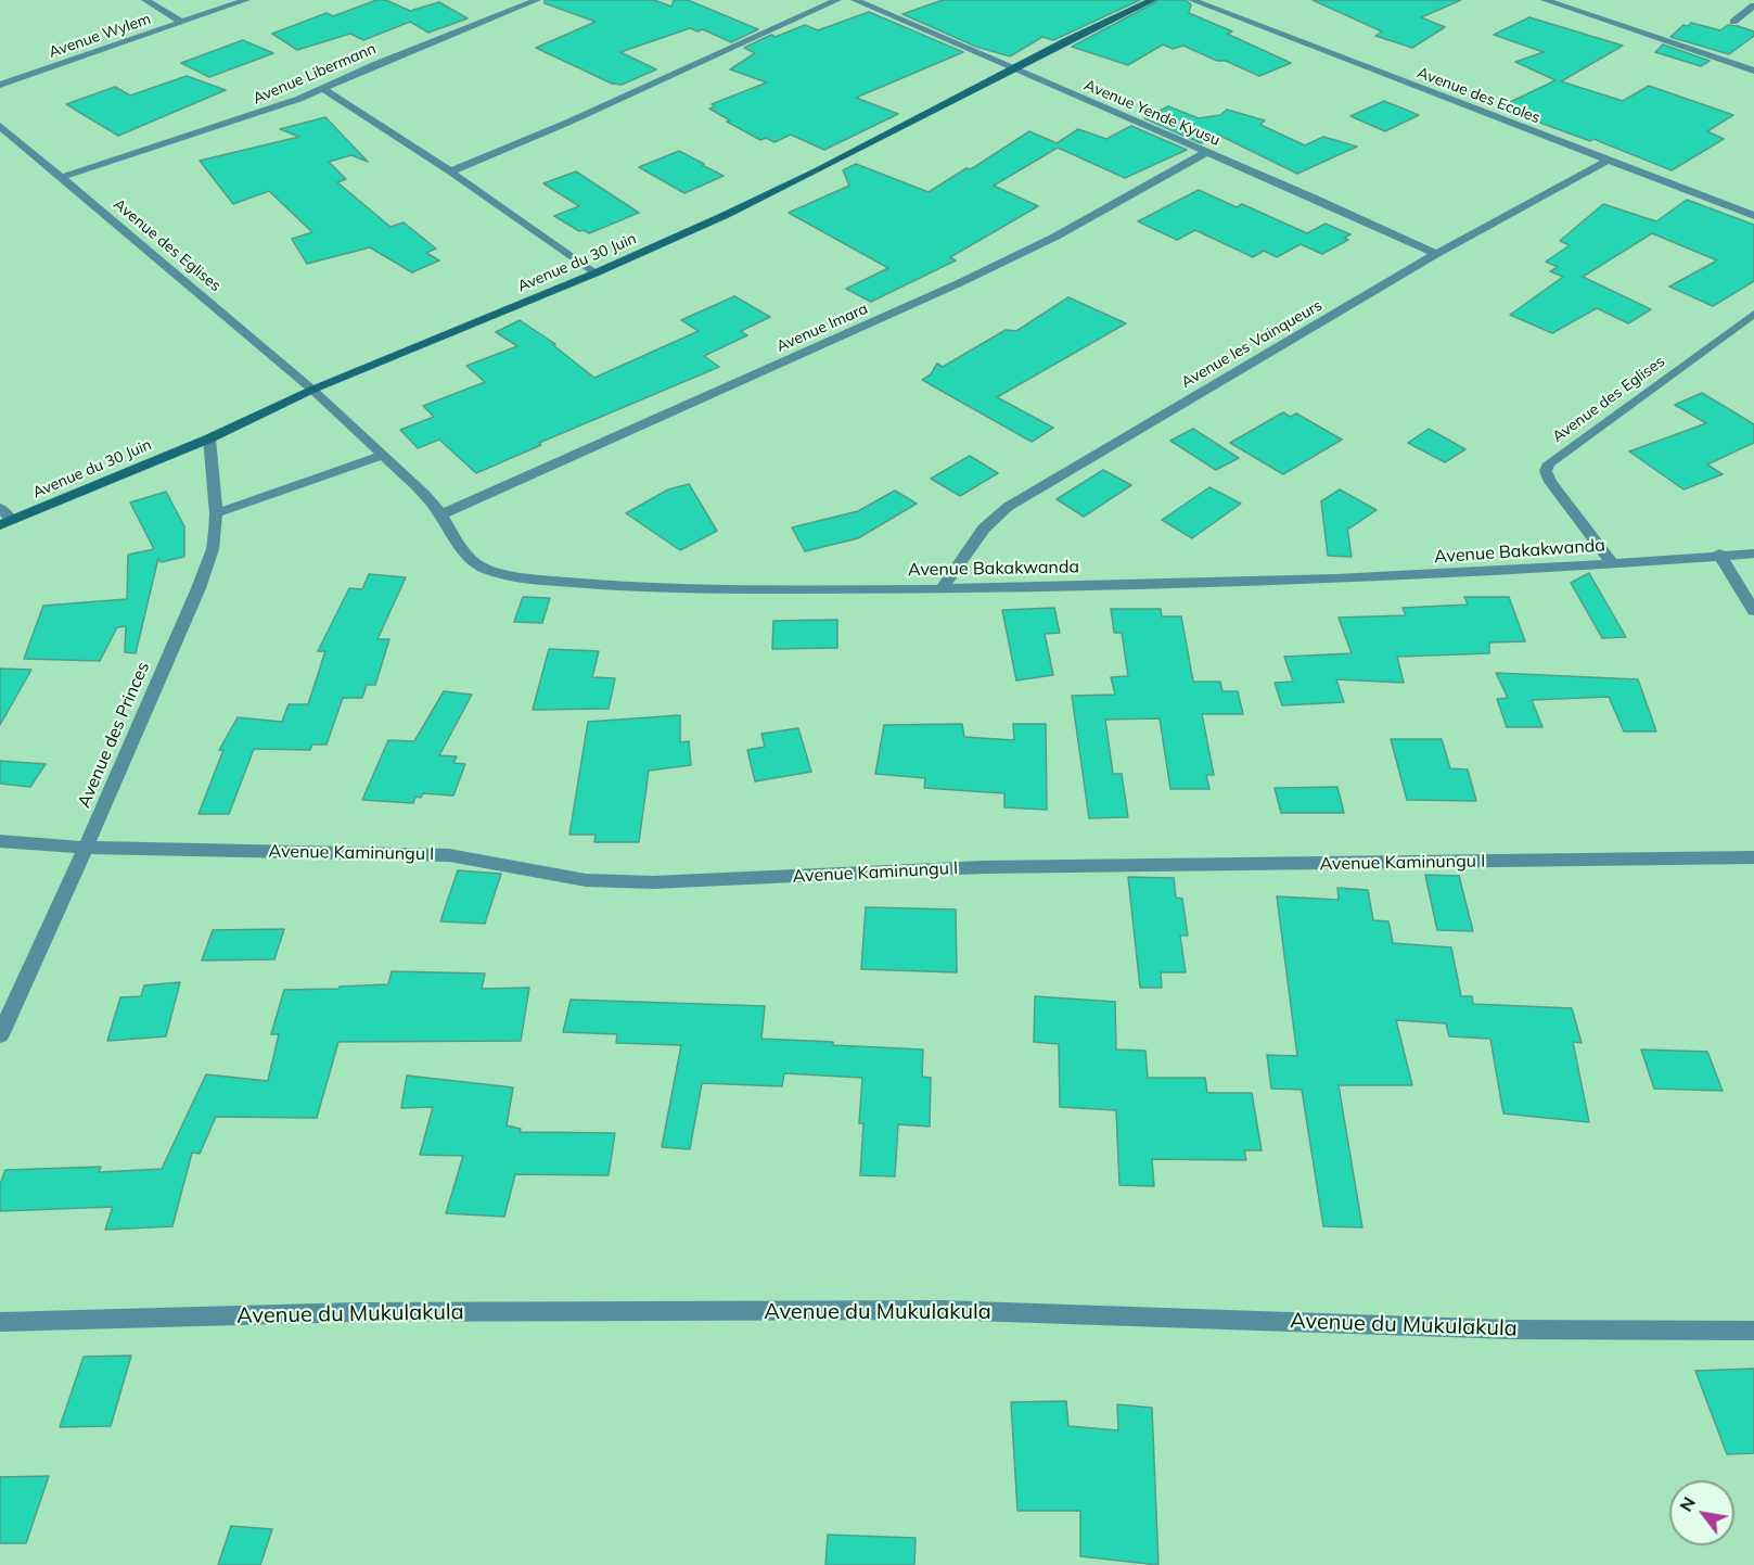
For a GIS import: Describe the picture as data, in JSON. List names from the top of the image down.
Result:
{
  "streets": {
    "street": [
      "Avenue Wylem",
      "Avenue Libermann",
      "Avenue des Ecoles",
      "Avenue Yende Kyusu",
      "Avenue des Eglises",
      "Avenue du 30 Juin",
      "Avenue Imara",
      "Avenue les Vainqueurs",
      "Avenue Bakakwanda",
      "Avenue des Princes",
      "Avenue Kaminungu I",
      "Avenue du Mukulakula"
    ]
  },
  "crossings": [
    ["Avenue Libermann", "Avenue des Eglises"],
    ["Avenue des Ecoles", "Avenue les Vainqueurs"],
    ["Avenue Yende Kyusu", "Avenue du 30 Juin"],
    ["Avenue Yende Kyusu", "Avenue Imara"],
    ["Avenue Yende Kyusu", "Avenue les Vainqueurs"],
    ["Avenue des Eglises", "Avenue du 30 Juin"],
    ["Avenue des Eglises", "Avenue Bakakwanda"],
    ["Avenue du 30 Juin", "Avenue Bakakwanda"],
    ["Avenue du 30 Juin", "Avenue des Princes"],
    ["Avenue Imara", "Avenue Bakakwanda"],
    ["Avenue les Vainqueurs", "Avenue Bakakwanda"],
    ["Avenue des Princes", "Avenue Kaminungu I"]
  ],
  "north": "top left"
}
